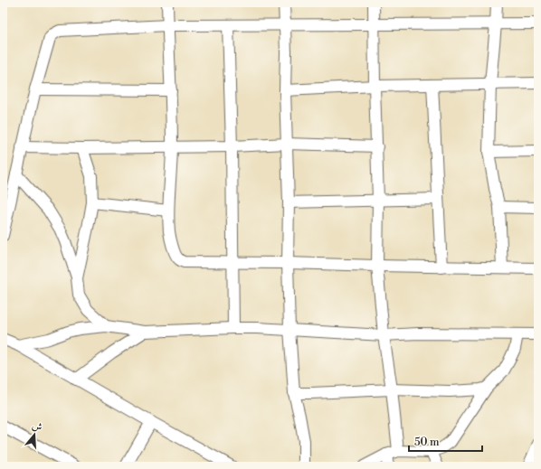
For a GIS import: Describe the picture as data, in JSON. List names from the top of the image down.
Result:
{
  "scale_bar": "50 m",
  "north": "top"
}
